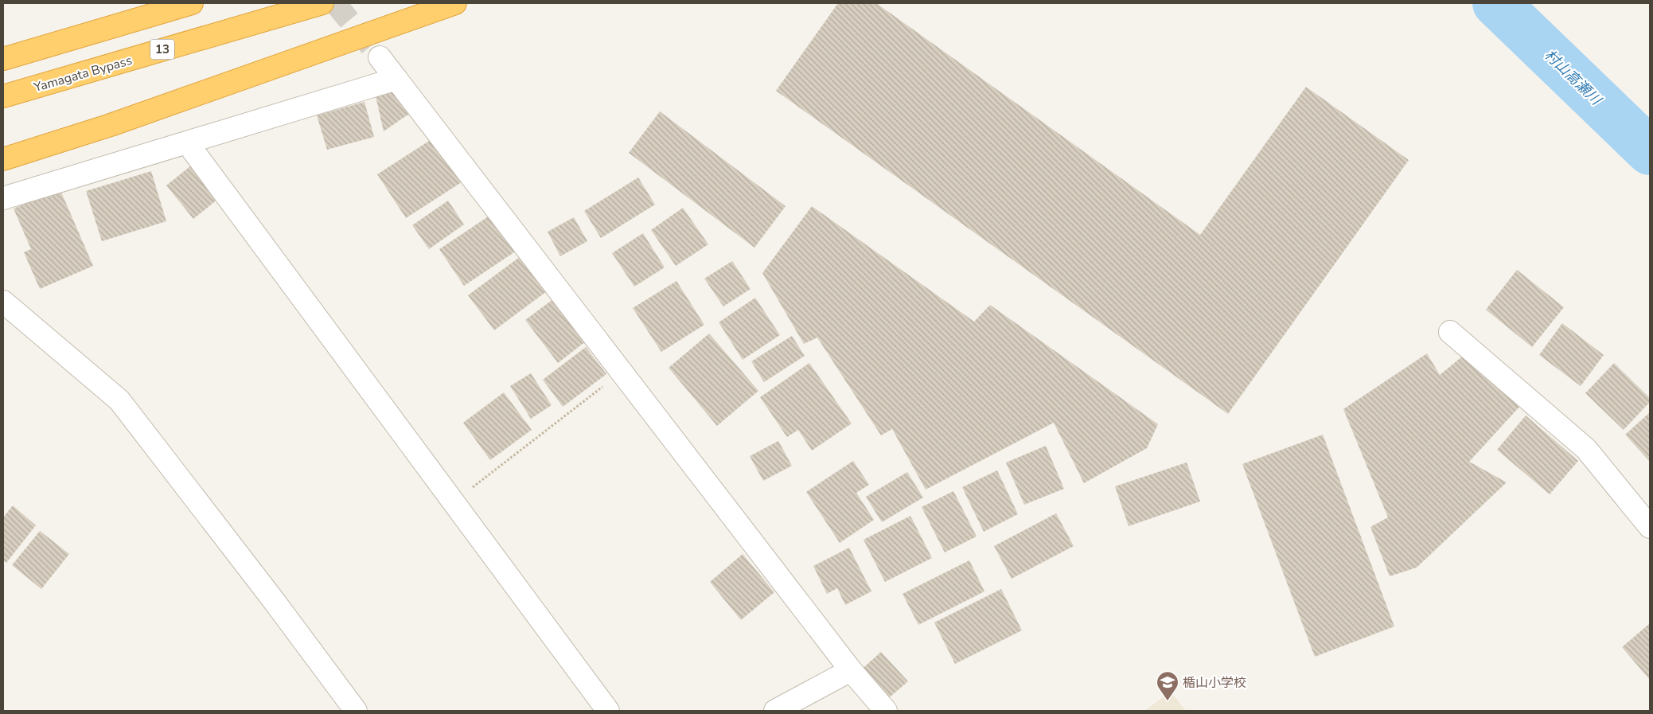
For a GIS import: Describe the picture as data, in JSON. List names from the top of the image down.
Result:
{
  "streets": {
    "highway": ["13", "Yamagata Bypass"]
  },
  "water": ["村山高瀬川"],
  "places": {
    "school or university": ["楯山小学校"]
  }
}
